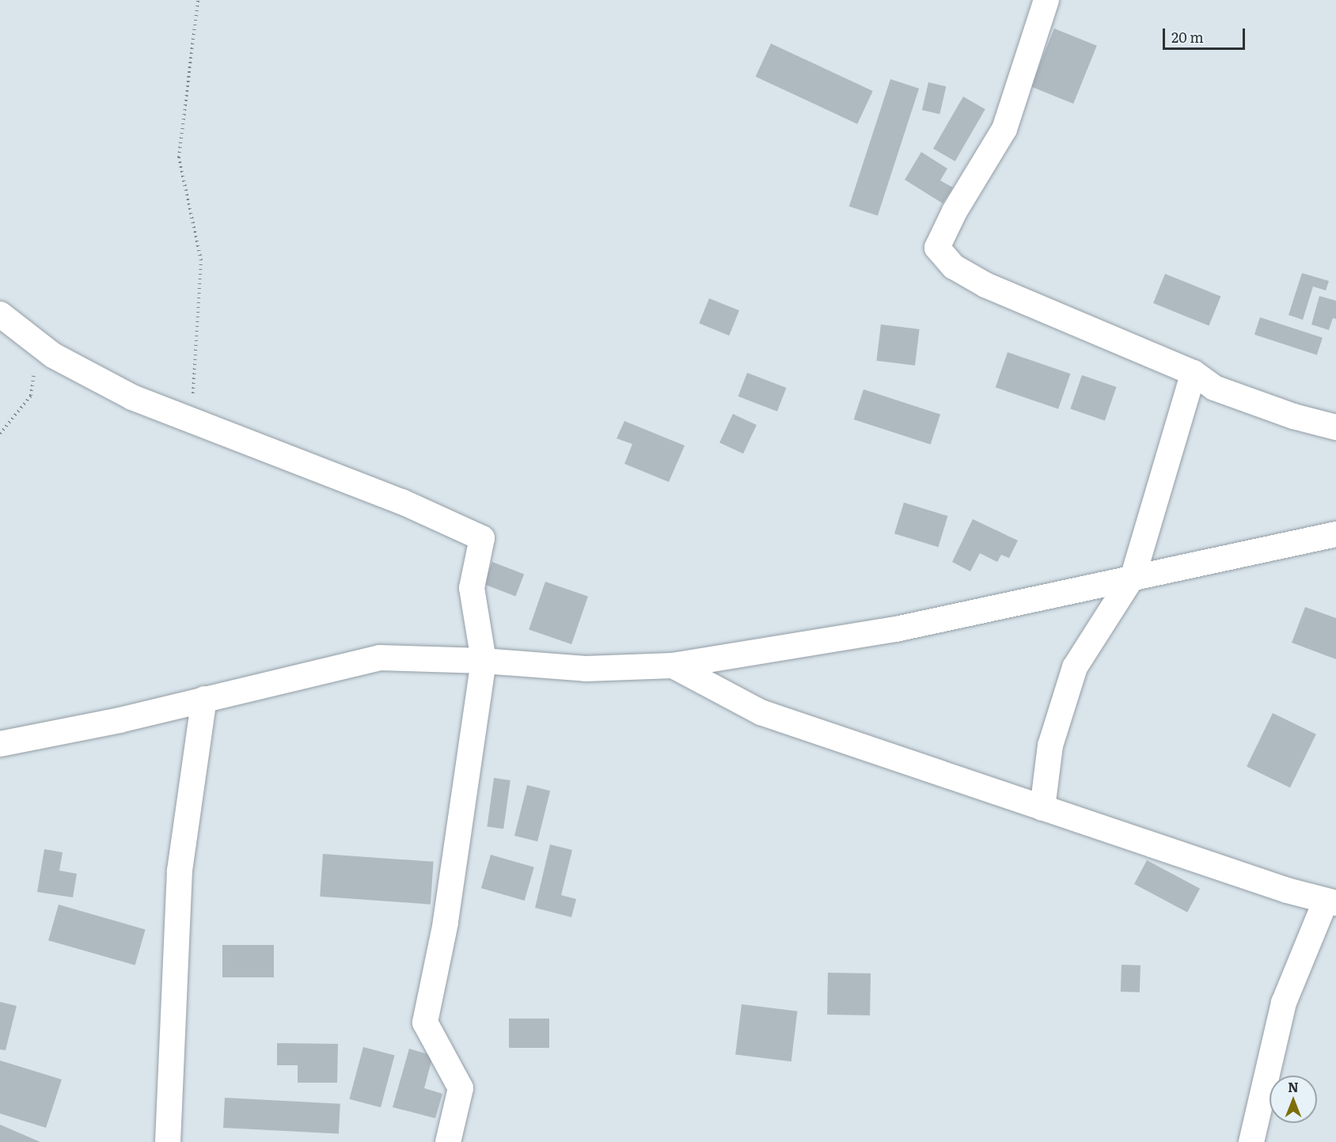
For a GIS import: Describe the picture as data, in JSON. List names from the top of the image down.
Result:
{
  "scale_bar": "20 m",
  "north": "top"
}
